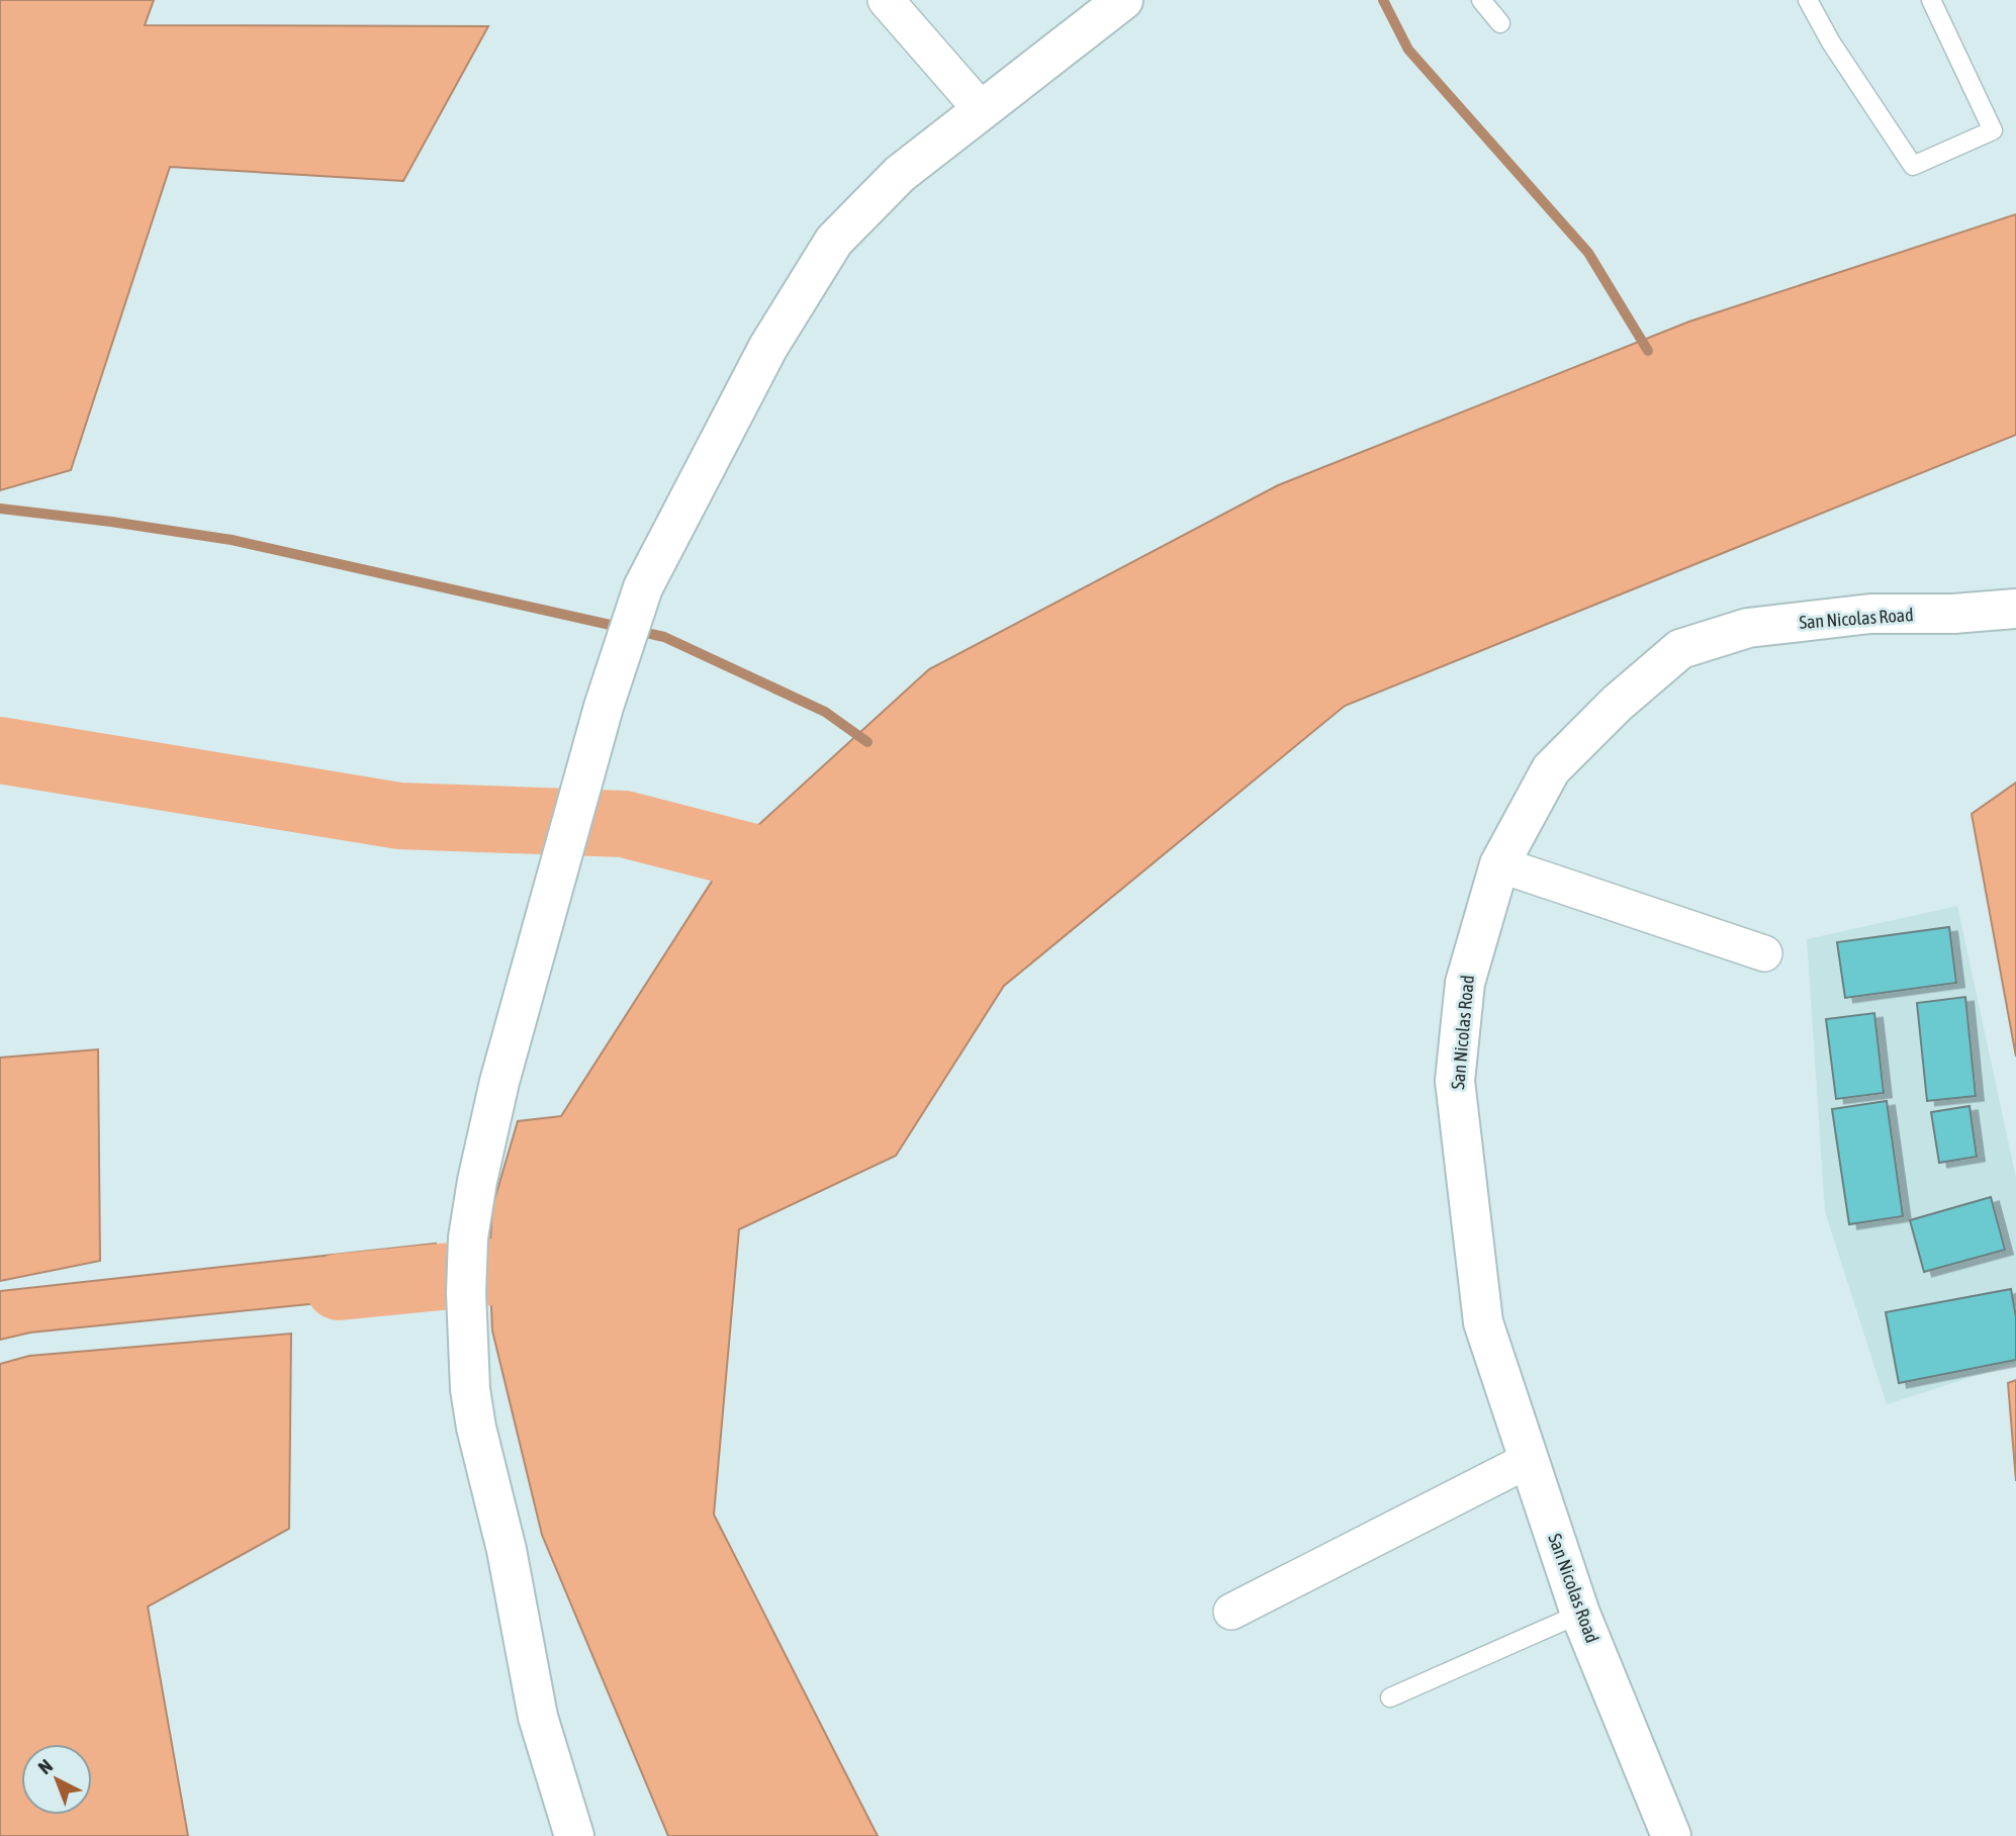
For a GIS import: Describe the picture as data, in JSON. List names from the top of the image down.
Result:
{
  "streets": {
    "street": ["San Nicolas Road"]
  },
  "north": "top left"
}
